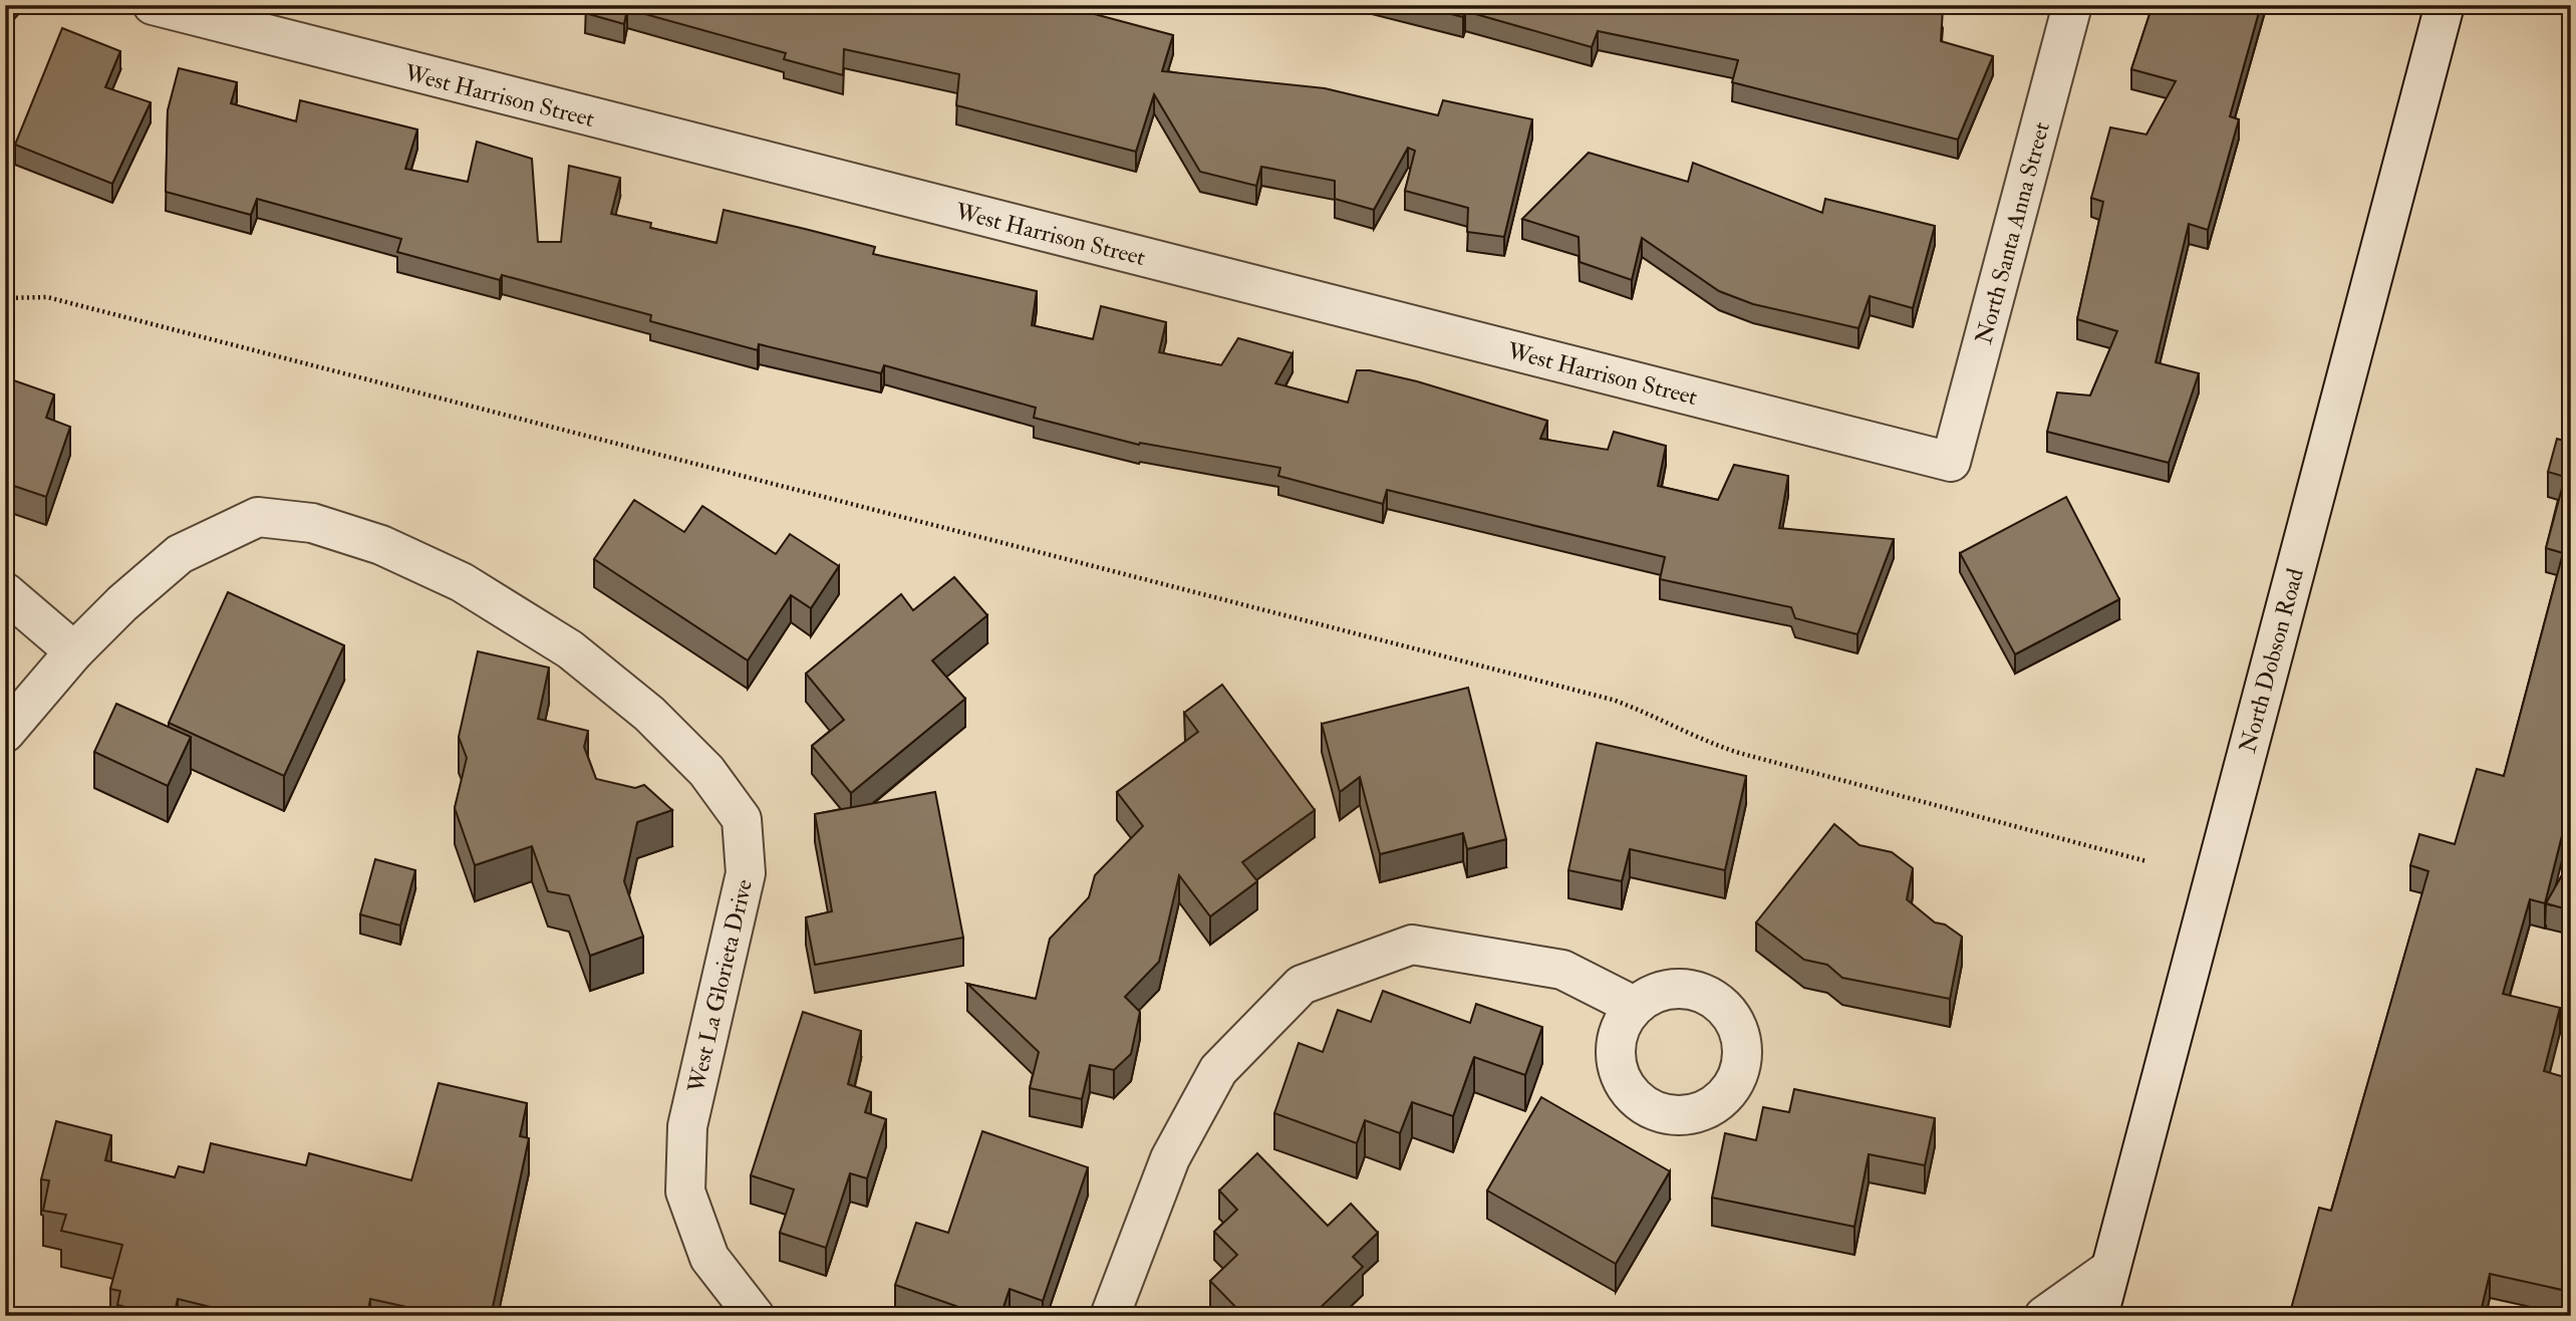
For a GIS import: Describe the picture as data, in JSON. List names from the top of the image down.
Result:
{
  "streets": {
    "street": [
      "West Harrison Street",
      "North Santa Anna Street",
      "North Dobson Road",
      "West La Glorieta Drive"
    ]
  },
  "crossings": [
    ["West Harrison Street", "North Santa Anna Street"]
  ]
}
